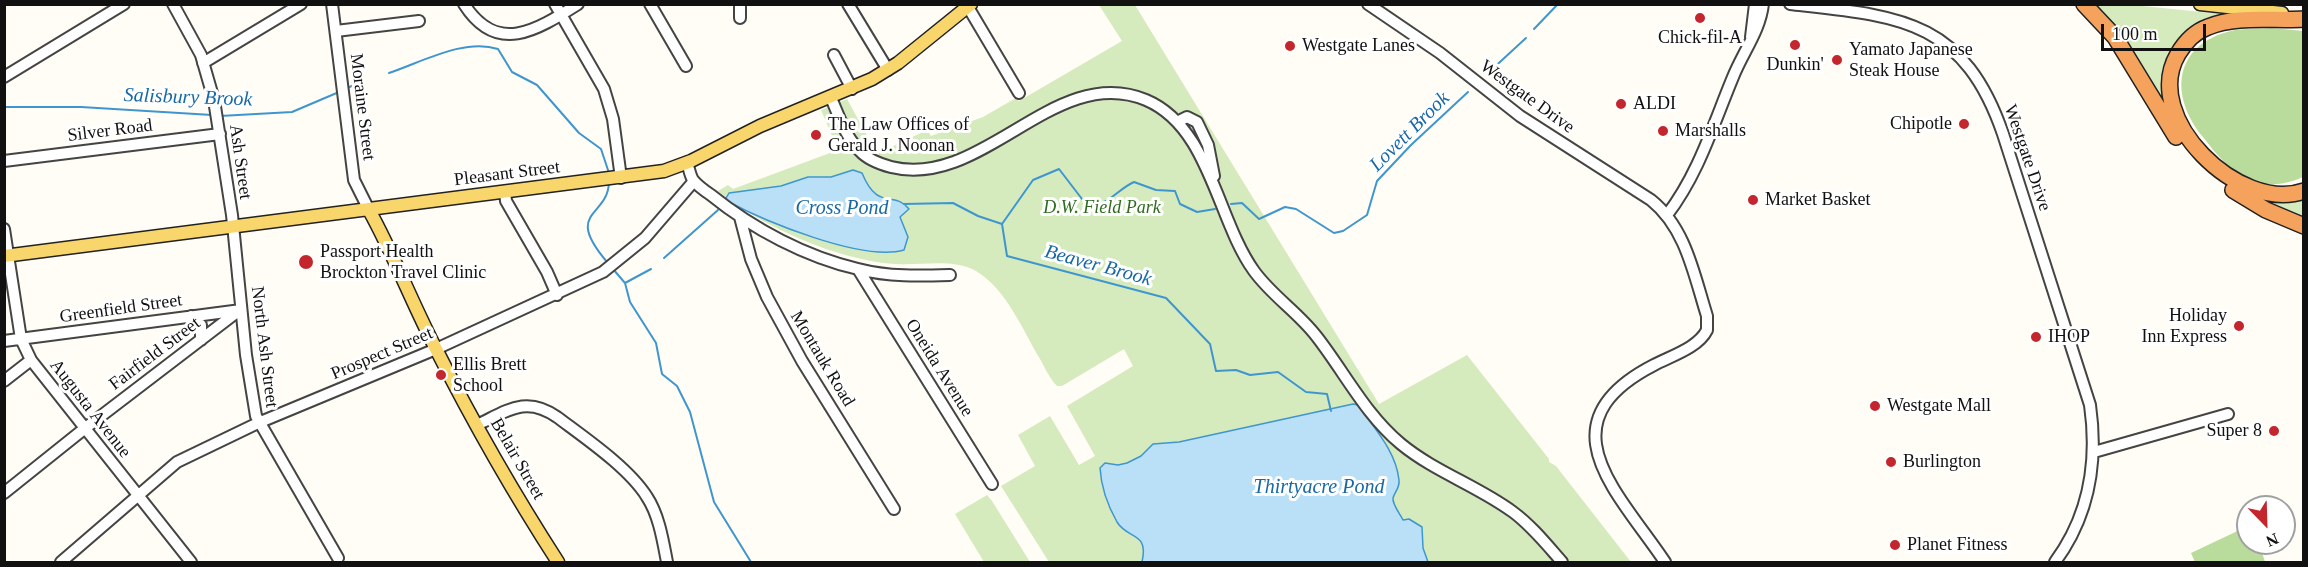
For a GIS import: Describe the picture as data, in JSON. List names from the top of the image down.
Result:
{
  "streets": {
    "main road": ["Pleasant Street", "Belair Street"],
    "street": [
      "Westgate Drive",
      "Moraine Street",
      "Silver Road",
      "Ash Street",
      "Greenfield Street",
      "North Ash Street",
      "Fairfield Street",
      "Prospect Street",
      "Montauk Road",
      "Oneida Avenue",
      "Augusta Avenue"
    ]
  },
  "crossings": [
    ["Moraine Street", "Pleasant Street"],
    ["Moraine Street", "Belair Street"],
    ["Silver Road", "Ash Street"],
    ["Ash Street", "Pleasant Street"],
    ["Ash Street", "North Ash Street"],
    ["Pleasant Street", "North Ash Street"],
    ["Pleasant Street", "Augusta Avenue"],
    ["Pleasant Street", "Belair Street"],
    ["Greenfield Street", "North Ash Street"],
    ["Greenfield Street", "Fairfield Street"],
    ["Greenfield Street", "Augusta Avenue"],
    ["North Ash Street", "Fairfield Street"],
    ["North Ash Street", "Prospect Street"],
    ["Fairfield Street", "Augusta Avenue"],
    ["Prospect Street", "Augusta Avenue"],
    ["Prospect Street", "Belair Street"]
  ],
  "water": [
    "Salisbury Brook",
    "Lovett Brook",
    "Cross Pond",
    "Beaver Brook",
    "Thirtyacre Pond"
  ],
  "parks": ["D.W. Field Park"],
  "places": [
    "Chick-fil-A",
    "Dunkin'",
    "Westgate Lanes",
    "Yamato Japanese Steak House",
    "ALDI",
    "Chipotle",
    "Marshalls",
    "The Law Offices of Gerald J. Noonan",
    "Market Basket",
    "Passport Health Brockton Travel Clinic",
    "Holiday Inn Express",
    "IHOP",
    "Ellis Brett School",
    "Westgate Mall",
    "Super 8",
    "Burlington",
    "Planet Fitness"
  ],
  "scale_bar": "100 m",
  "north": "bottom right"
}
